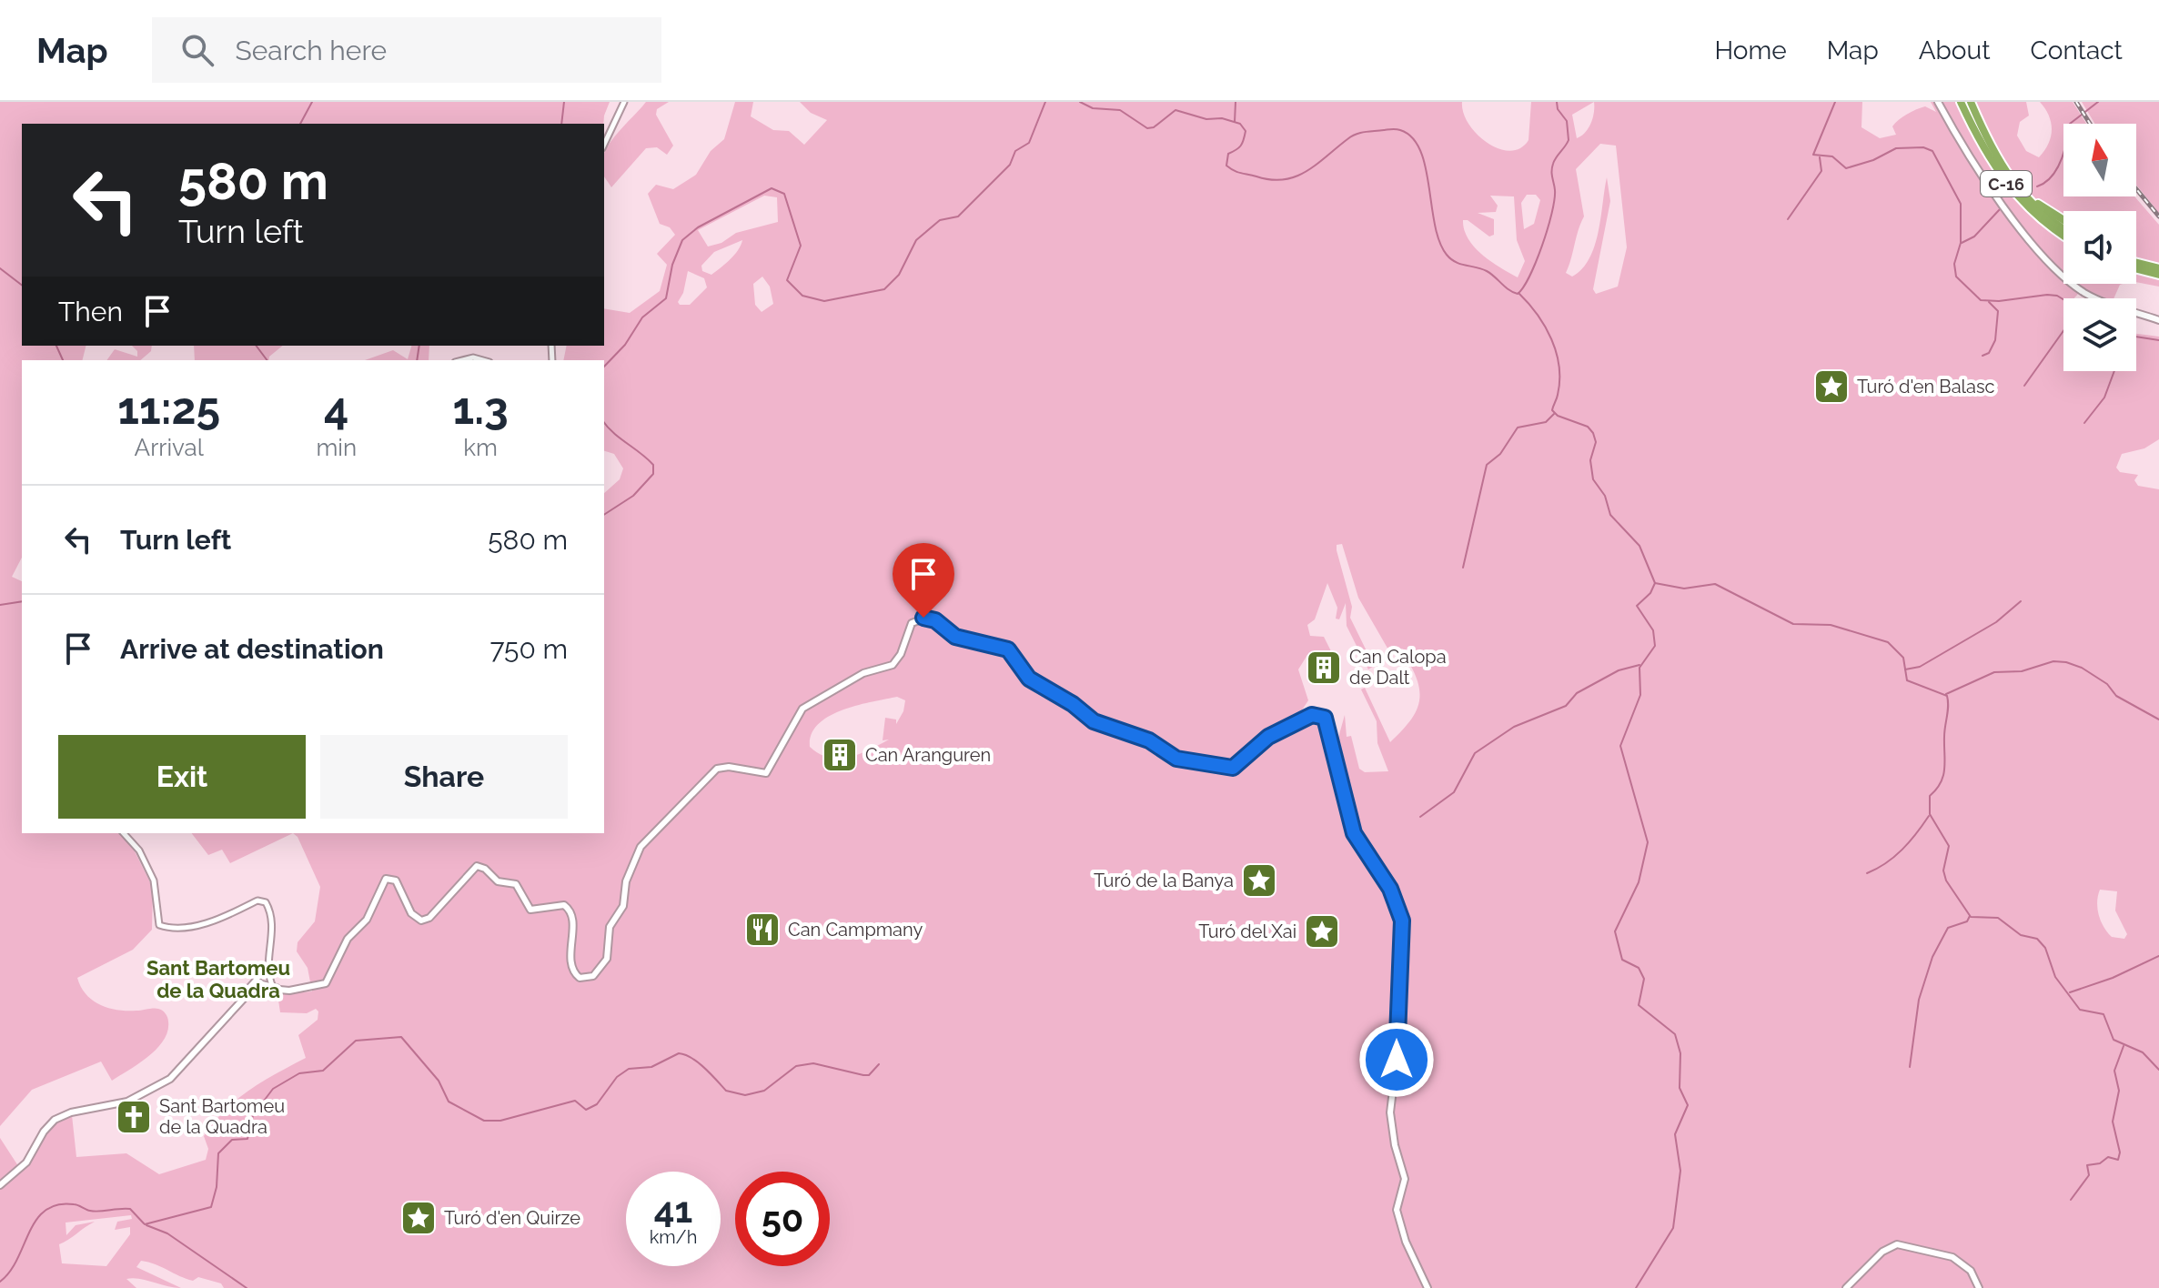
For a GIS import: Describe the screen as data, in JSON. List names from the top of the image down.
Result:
{
  "streets": {
    "highway": ["C-16"]
  },
  "districts": ["Sant Bartomeu de la Quadra"],
  "places": {
    "place": [
      "Turó d'en Balasc",
      "Turó de la Banya",
      "Turó del Xai",
      "Turó d'en Quirze"
    ],
    "building": ["Can Calopa de Dalt", "Can Aranguren"],
    "restaurant": ["Can Campmany"],
    "church": ["Sant Bartomeu de la Quadra"]
  },
  "north": "top",
  "page": {
    "header": "Map",
    "search": "Search here",
    "nav": [
      "Home",
      "Map",
      "About",
      "Contact"
    ],
    "turn": ["580 m", "Turn left"],
    "then": "Then",
    "eta": [
      "11:25",
      "Arrival",
      "4",
      "min",
      "1.3",
      "km"
    ],
    "list": [
      {
        "name": "Turn left",
        "value": "580 m"
      },
      {
        "name": "Arrive at destination",
        "value": "750 m"
      }
    ],
    "buttons": ["Exit", "Share"],
    "speed": "41 km/h",
    "limit": "50"
  }
}
